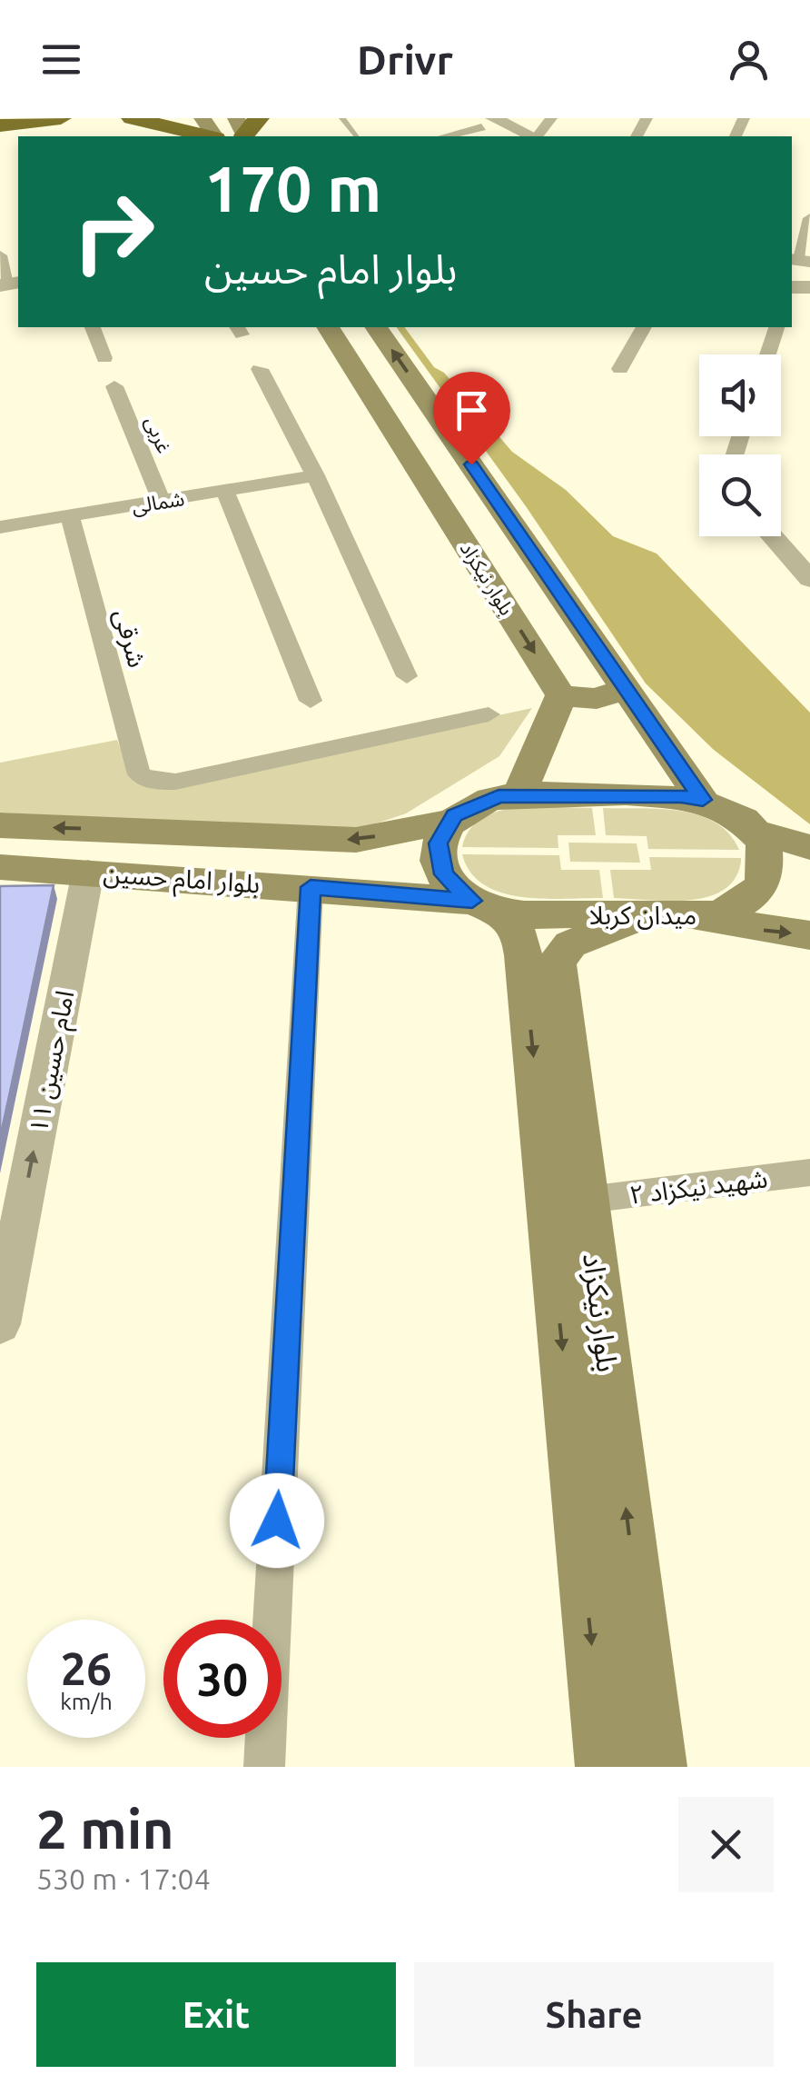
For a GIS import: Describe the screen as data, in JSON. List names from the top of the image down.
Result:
{
  "streets": {
    "main road": ["بلوار نیکزاد", "بلوار امام حسین", "میدان کربلا"],
    "street": [
      "غربی",
      "شمالی",
      "شرقی",
      "امام حسین ۱۱",
      "شهید نیکزاد ۲"
    ]
  },
  "crossings": [
    ["غربی", "شمالی"],
    ["شمالی", "شرقی"],
    ["بلوار نیکزاد", "بلوار امام حسین"],
    ["بلوار نیکزاد", "میدان کربلا"],
    ["بلوار نیکزاد", "شهید نیکزاد ۲"],
    ["بلوار امام حسین", "میدان کربلا"],
    ["بلوار امام حسین", "امام حسین ۱۱"]
  ],
  "page": {
    "header": "Drivr",
    "turn": ["170 m", "بلوار امام حسین"],
    "speed": "26 km/h",
    "limit": "30",
    "heading": ["2 min", "530 m · 17:04"],
    "buttons": ["Exit", "Share"]
  }
}
